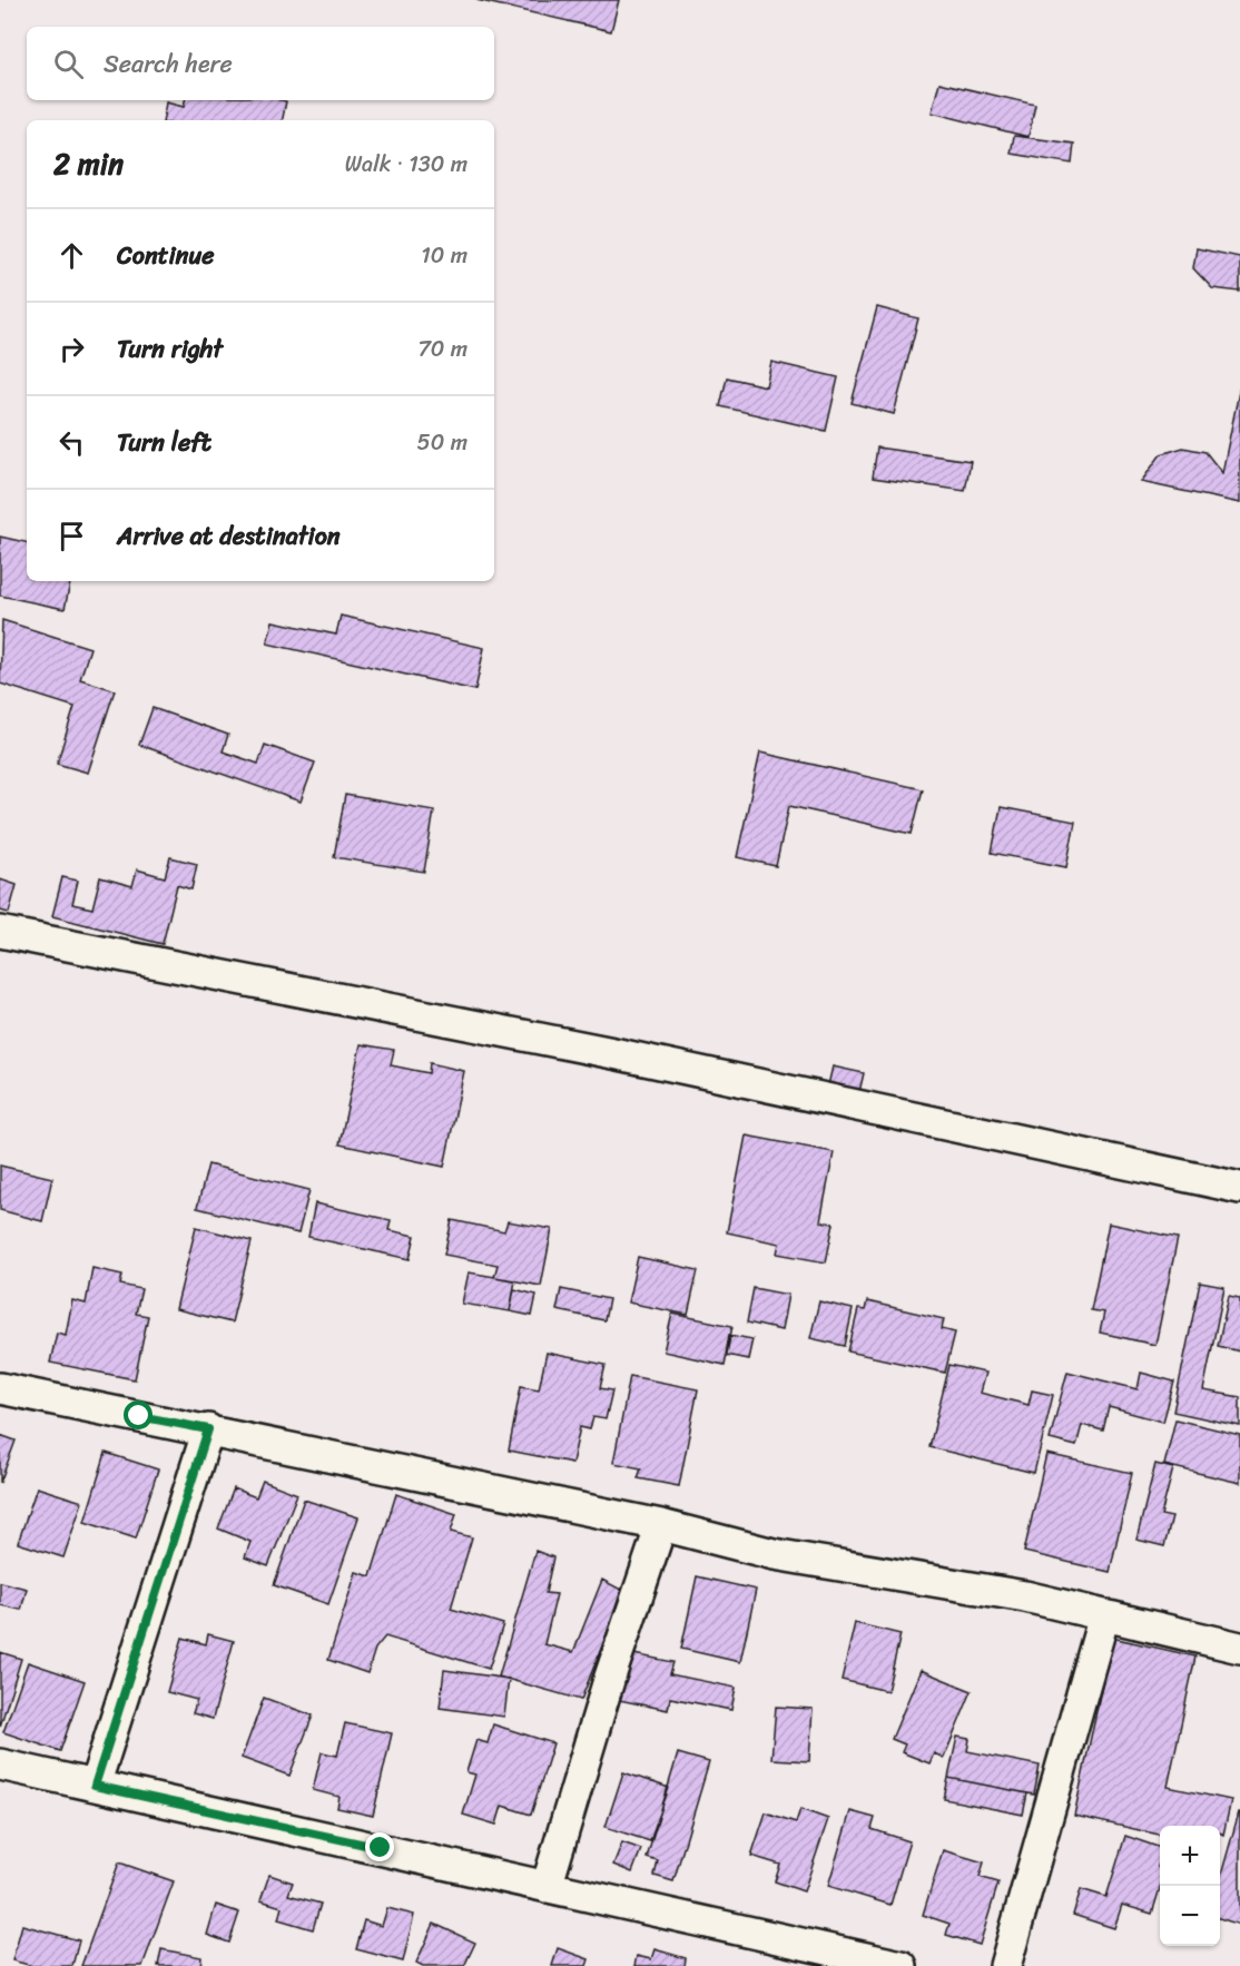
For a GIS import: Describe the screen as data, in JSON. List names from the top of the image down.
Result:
{
  "page": {
    "search": "Search here",
    "heading": ["2 min", "Walk · 130 m"],
    "list": [
      ["Continue", "10 m"],
      ["Turn right", "70 m"],
      ["Turn left", "50 m"],
      "Arrive at destination"
    ],
    "map_buttons": ["+", "−"]
  }
}
